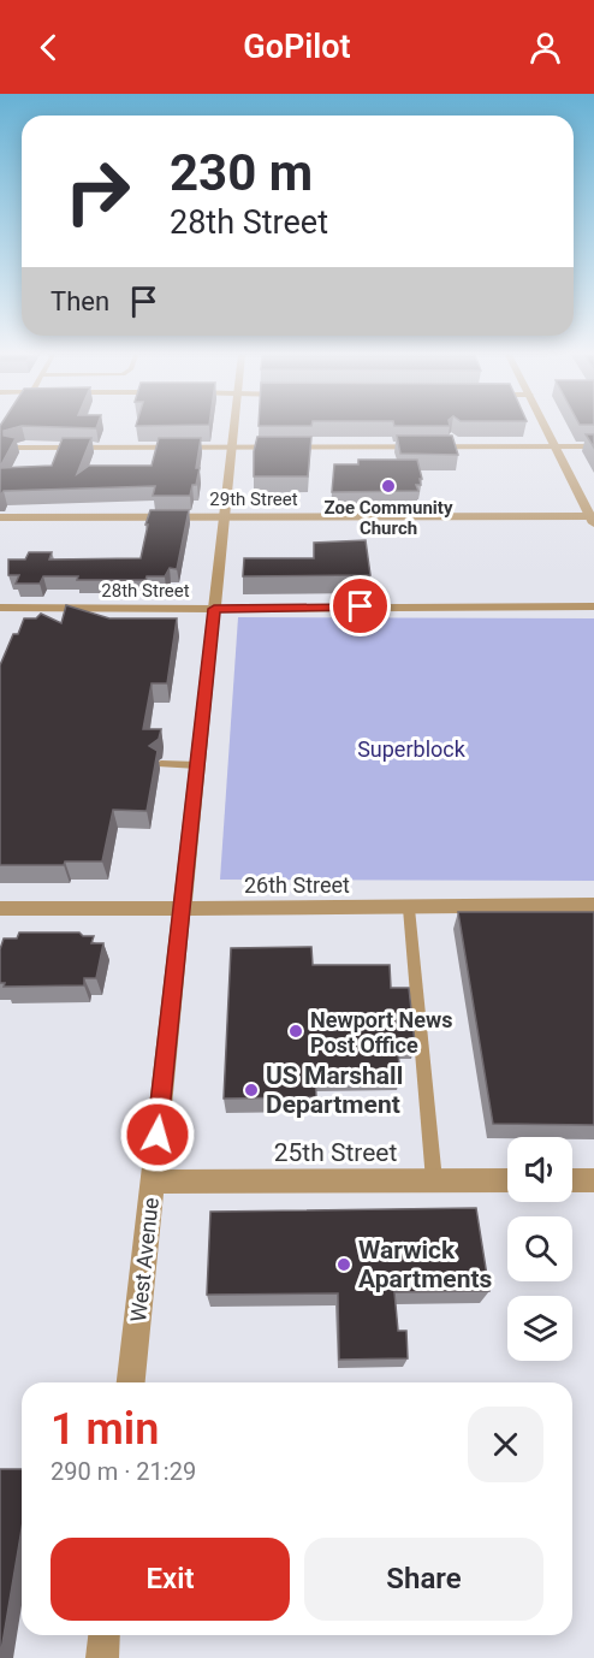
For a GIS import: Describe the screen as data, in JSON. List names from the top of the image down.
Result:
{
  "streets": {
    "street": [
      "29th Street",
      "28th Street",
      "26th Street",
      "25th Street",
      "West Avenue"
    ]
  },
  "crossings": [
    ["29th Street", "West Avenue"],
    ["28th Street", "West Avenue"],
    ["26th Street", "West Avenue"],
    ["25th Street", "West Avenue"]
  ],
  "parks": ["Superblock"],
  "places": [
    "Zoe Community Church",
    "Newport News Post Office",
    "US Marshall Department",
    "Warwick Apartments"
  ],
  "page": {
    "header": "GoPilot",
    "turn": ["230 m", "28th Street"],
    "then": "Then",
    "heading": ["1 min", "290 m · 21:29"],
    "buttons": ["Exit", "Share"]
  }
}
